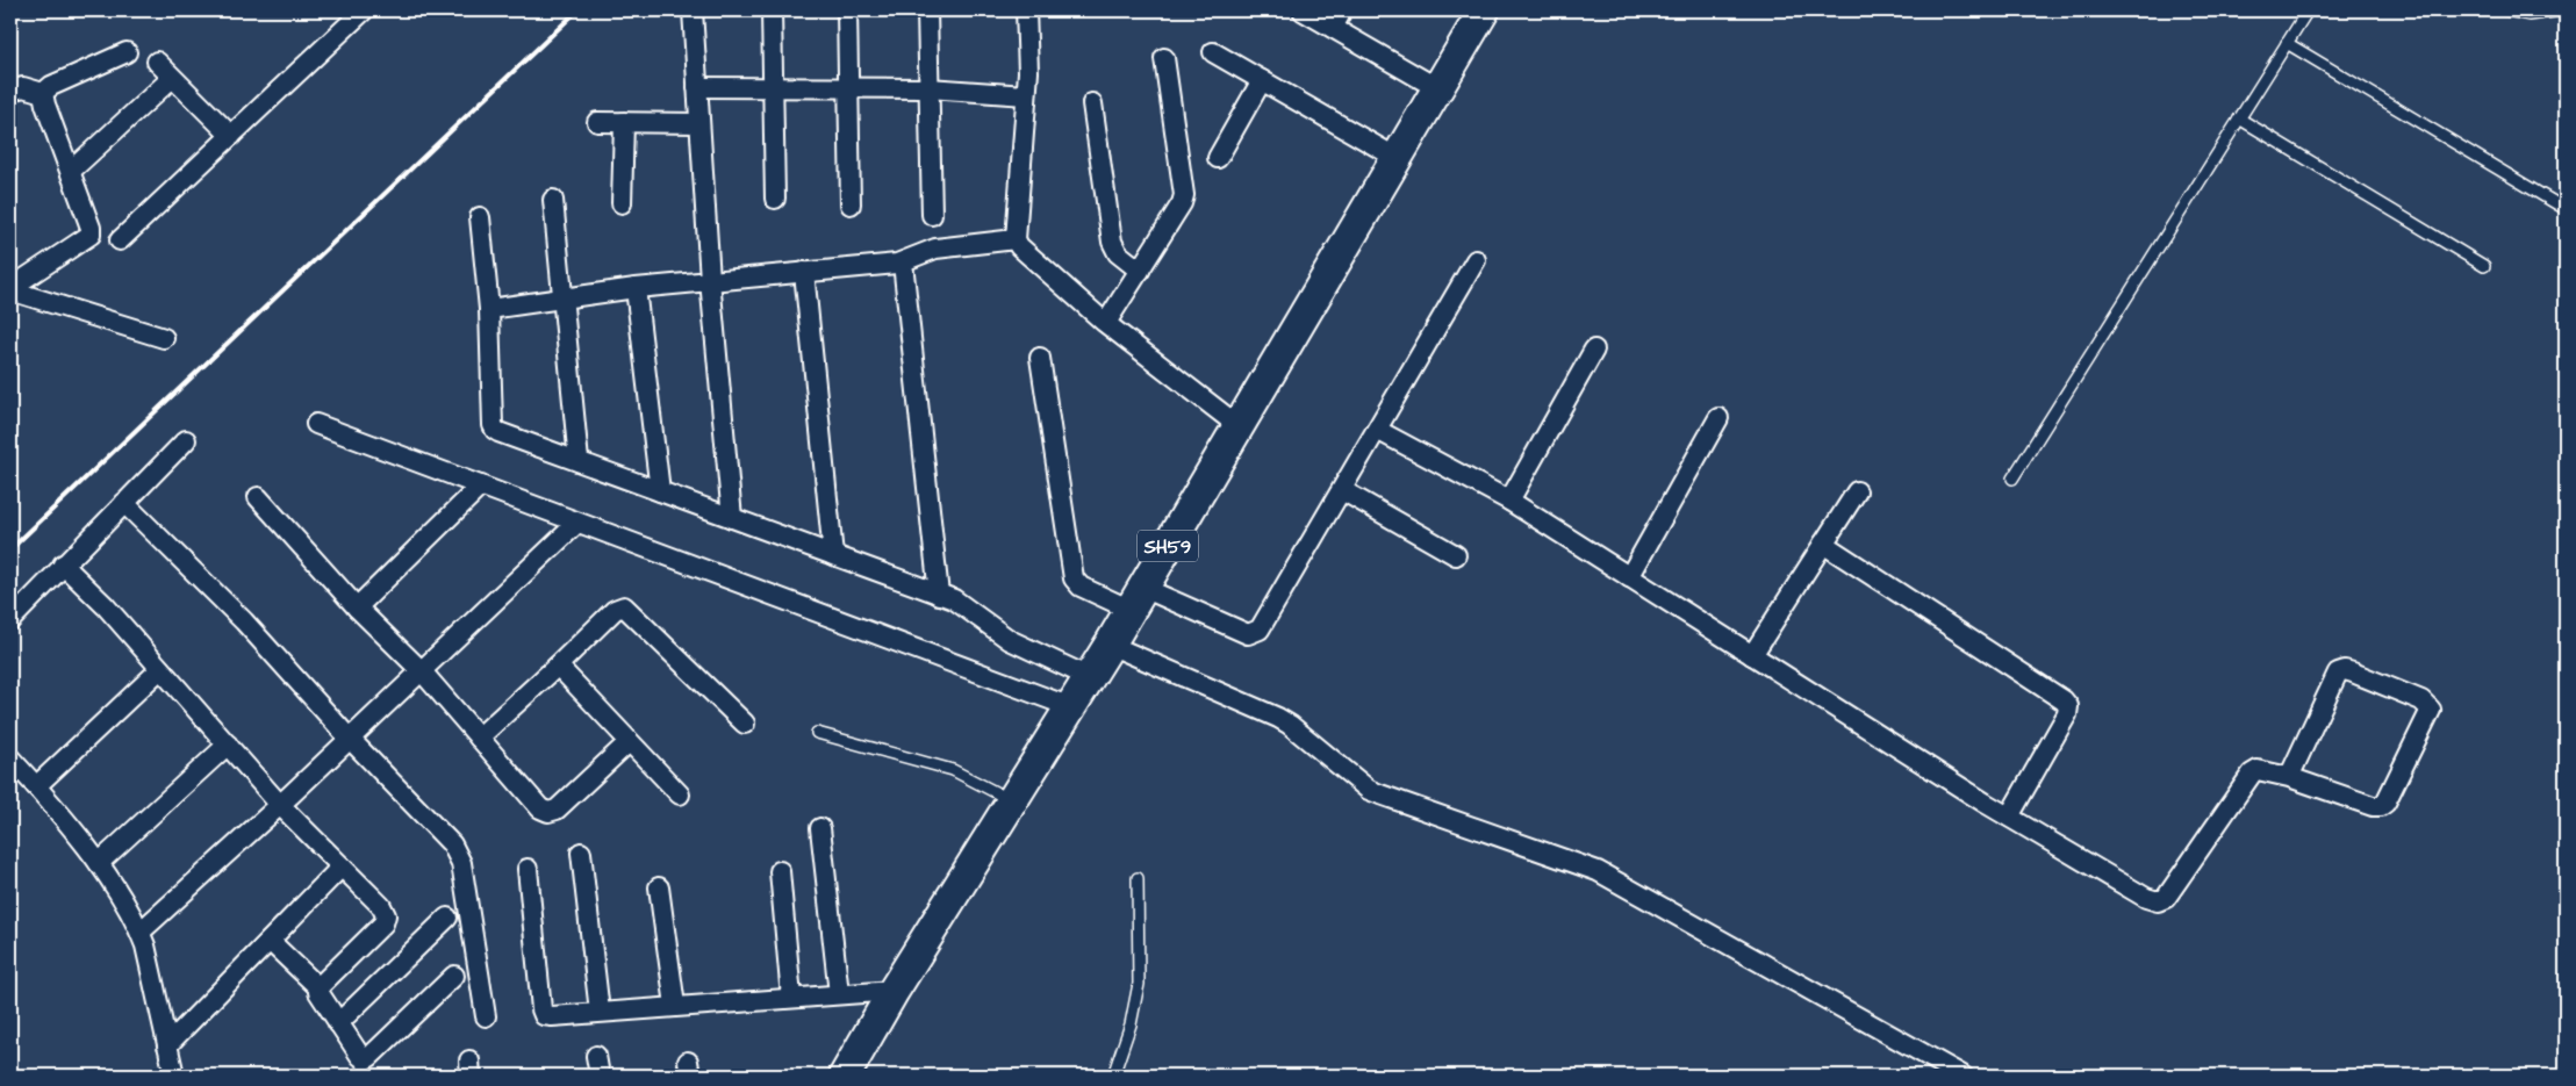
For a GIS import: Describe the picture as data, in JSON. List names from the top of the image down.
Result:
{
  "streets": {
    "main road": ["SH59"]
  }
}
